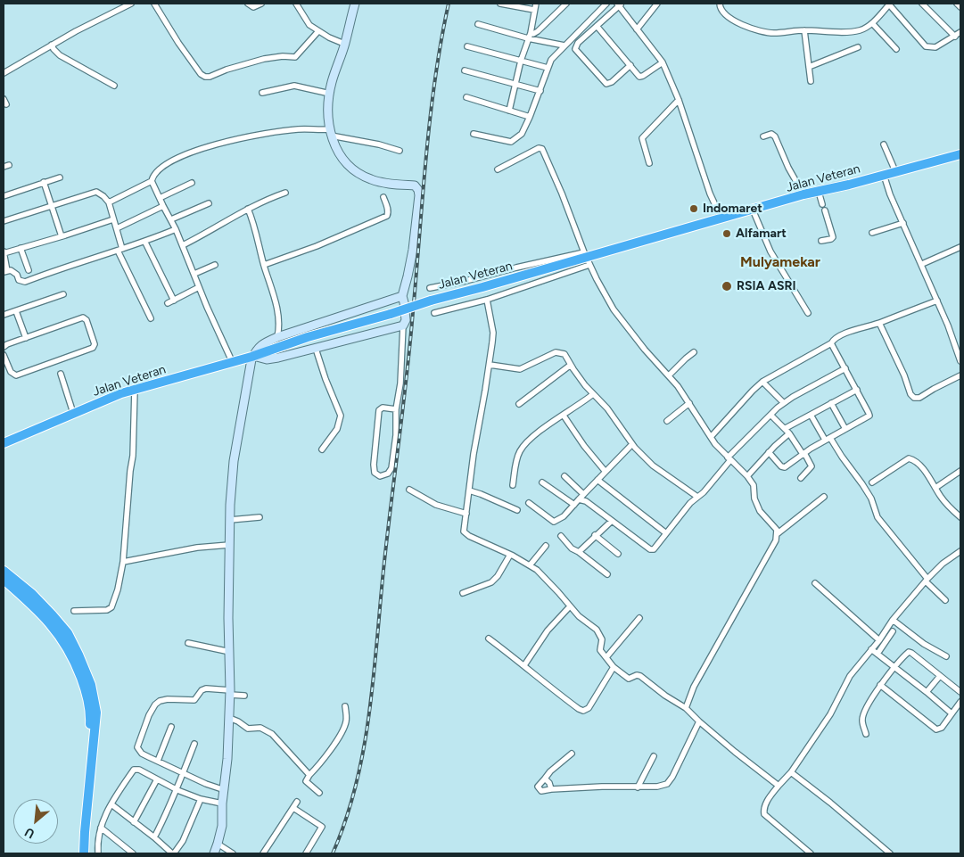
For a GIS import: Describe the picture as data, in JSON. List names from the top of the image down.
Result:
{
  "streets": {
    "highway": ["Jalan Veteran"]
  },
  "districts": ["Mulyamekar"],
  "places": ["Indomaret", "Alfamart", "RSIA ASRI"],
  "north": "bottom left"
}
